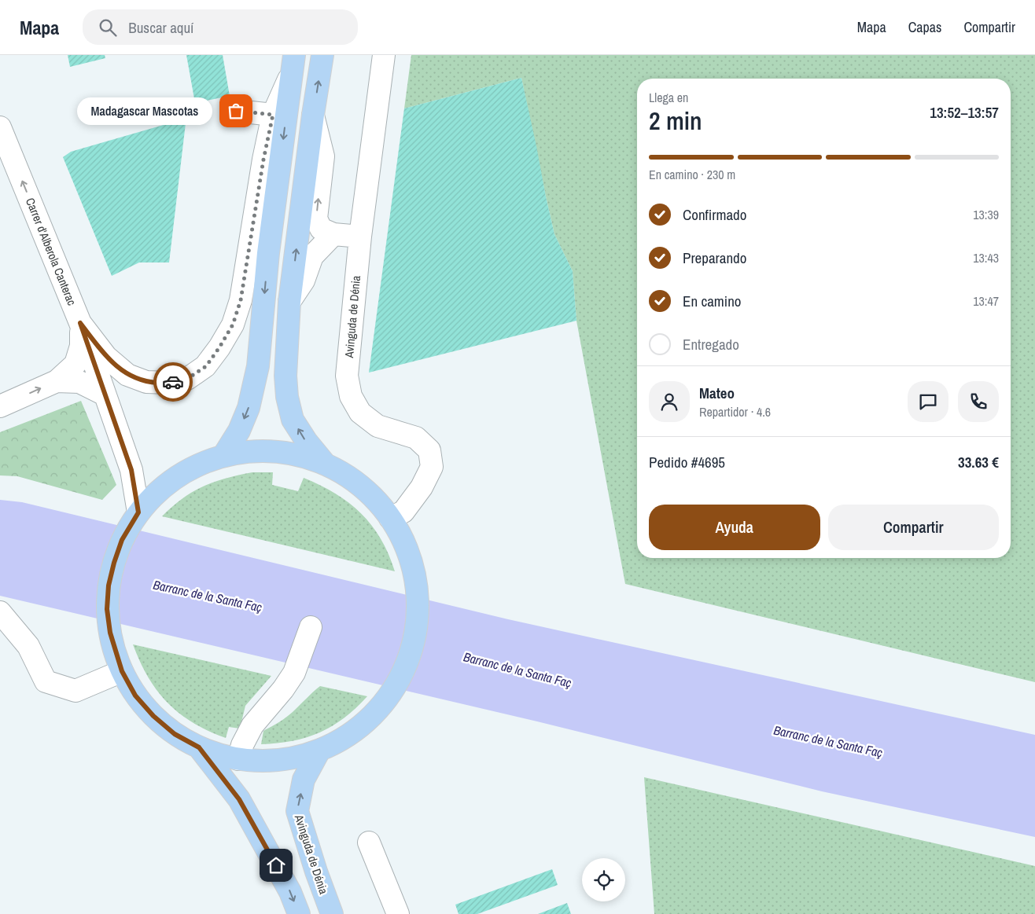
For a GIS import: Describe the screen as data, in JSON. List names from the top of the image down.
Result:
{
  "streets": {
    "main road": ["Avinguda de Dénia"],
    "street": ["Carrer d'Alberola Canterac"]
  },
  "one_way": ["Carrer d'Alberola Canterac"],
  "water": ["Barranc de la Santa Faç"],
  "places": ["Madagascar Mascotas"],
  "page": {
    "header": "Mapa",
    "search": "Buscar aquí",
    "nav": ["Mapa", "Capas", "Compartir"],
    "heading": ["2 min", "Llega en", "13:52–13:57"],
    "panel": [
      "Mateo",
      "Repartidor · 4.6",
      "Pedido #4695",
      "33.63 €"
    ],
    "bubble": "Madagascar Mascotas",
    "bar": "En camino · 230 m",
    "list": [
      ["Confirmado", "13:39"],
      ["Preparando", "13:43"],
      ["En camino", "13:47"],
      "Entregado"
    ],
    "buttons": ["Ayuda", "Compartir"]
  }
}
